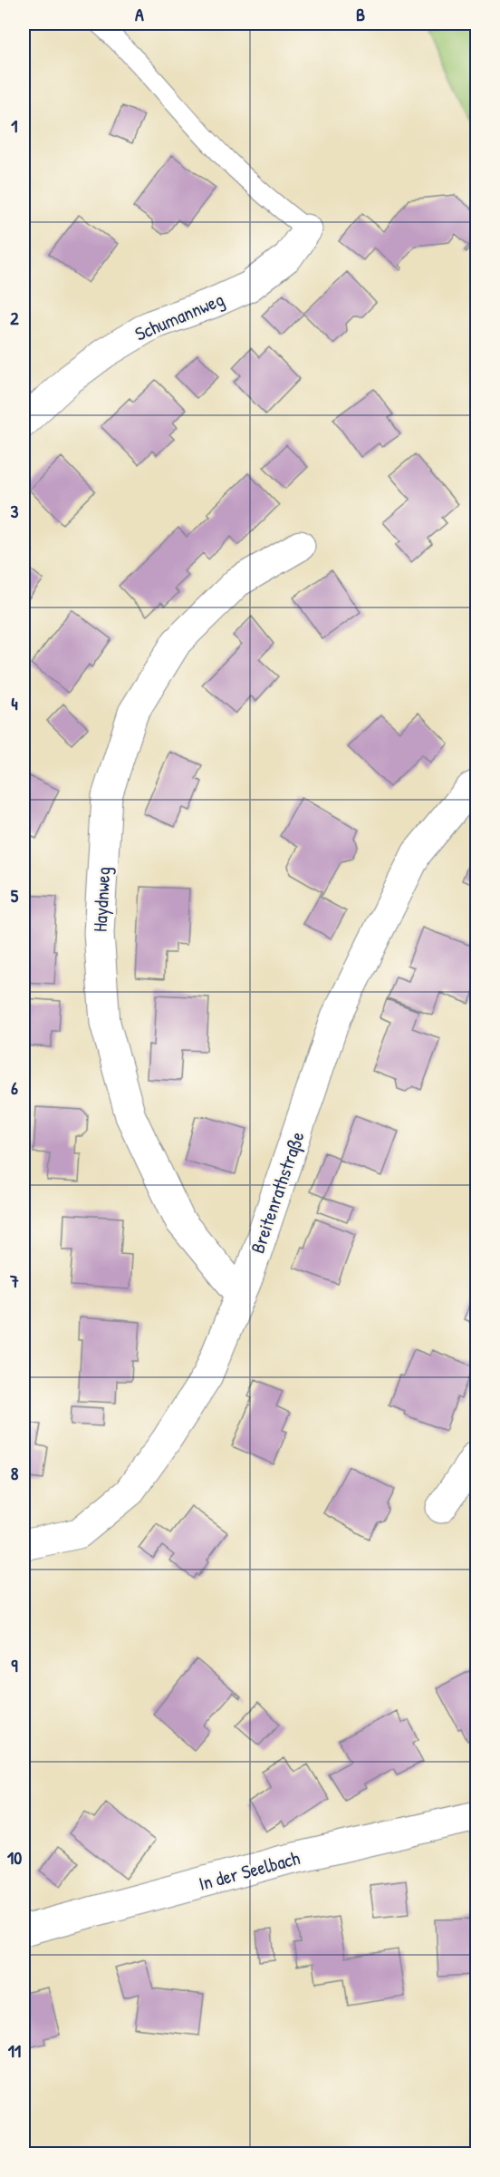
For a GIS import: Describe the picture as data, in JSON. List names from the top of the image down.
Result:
{
  "streets": {
    "street": [
      "Schumannweg",
      "Haydnweg",
      "Breitenrathstraße",
      "In der Seelbach"
    ]
  },
  "crossings": [
    ["Haydnweg", "Breitenrathstraße"]
  ],
  "grid": {
    "columns": ["A", "B"],
    "rows": [
      "1",
      "2",
      "3",
      "4",
      "5",
      "6",
      "7",
      "8",
      "9",
      "10",
      "11"
    ]
  }
}
